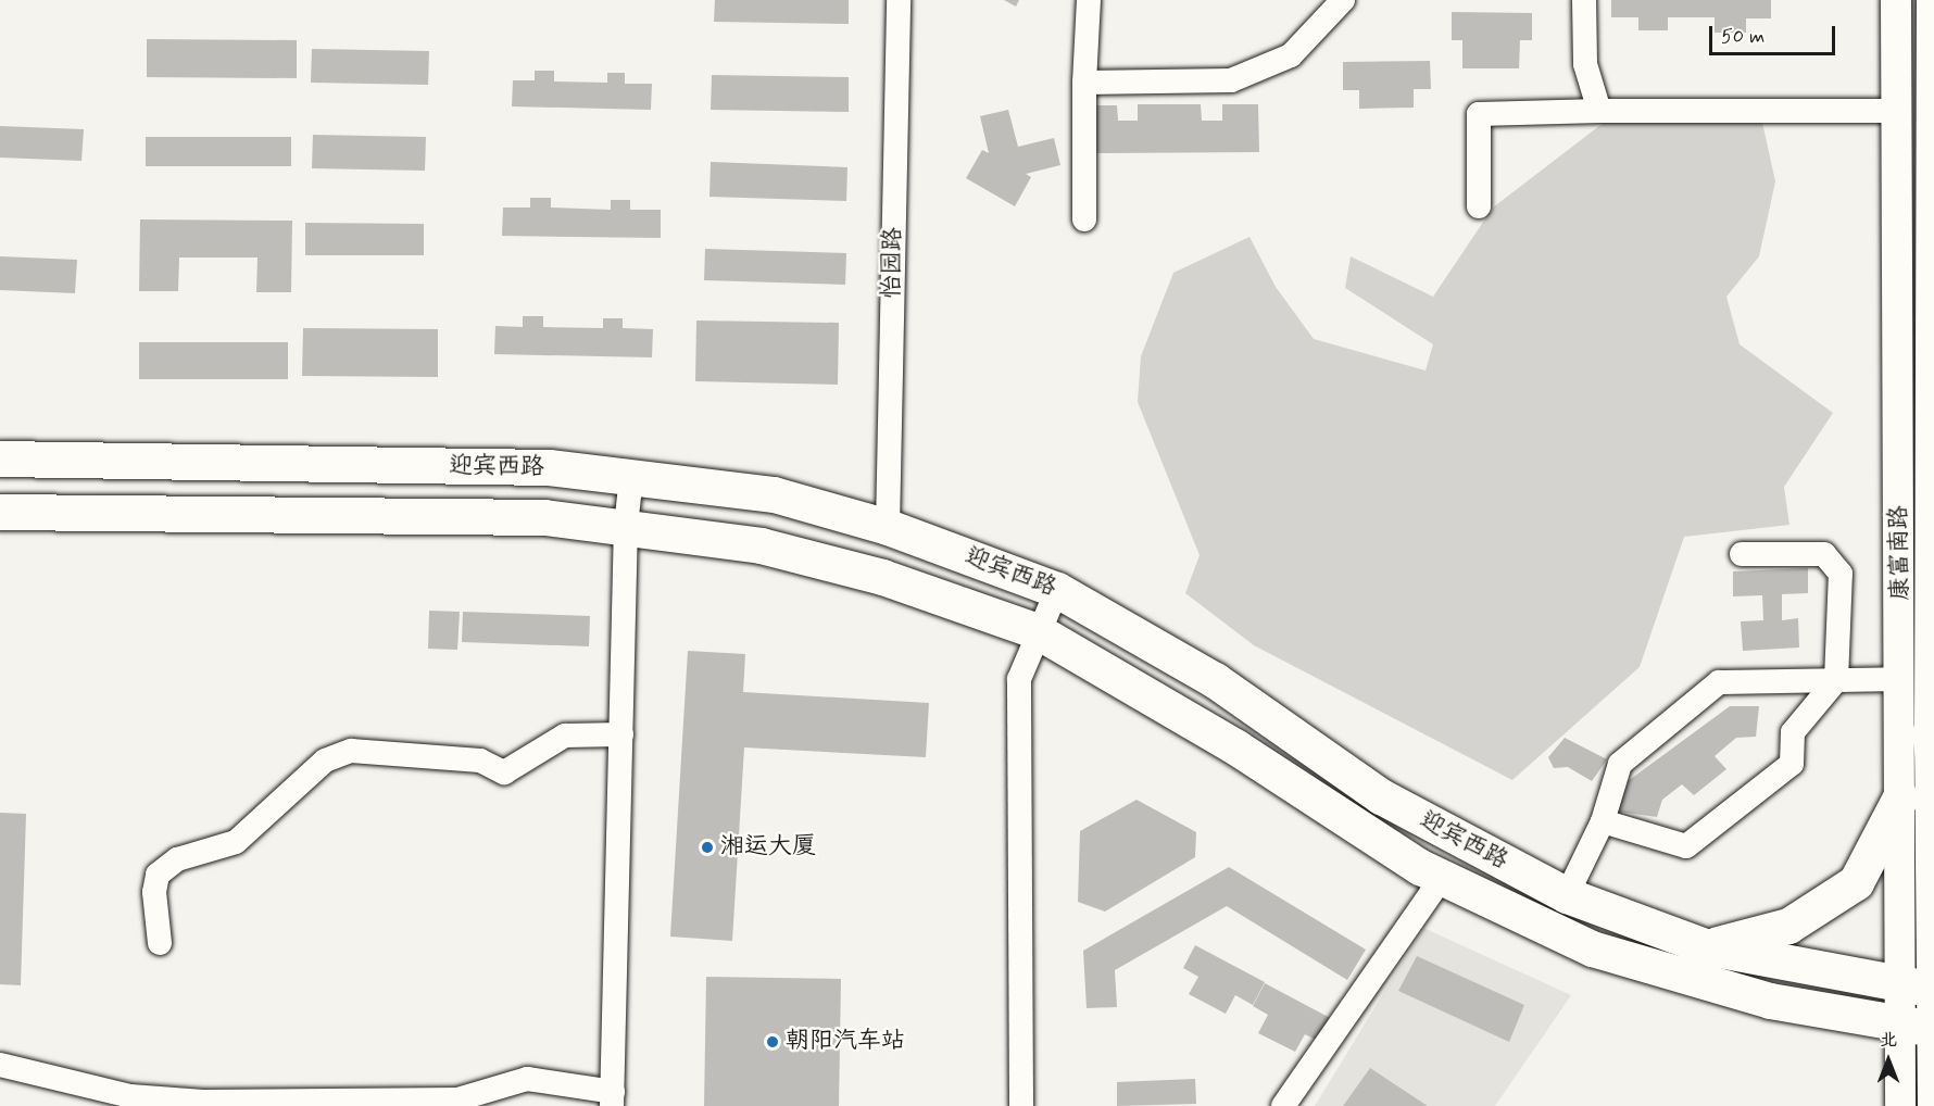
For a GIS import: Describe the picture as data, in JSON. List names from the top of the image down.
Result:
{
  "streets": {
    "highway": ["迎宾西路"],
    "main road": ["康富南路"],
    "street": ["怡园路"]
  },
  "crossings": [
    ["怡园路", "迎宾西路"],
    ["迎宾西路", "康富南路"]
  ],
  "places": ["湘运大厦", "朝阳汽车站"],
  "scale_bar": "50 m",
  "north": "top"
}
